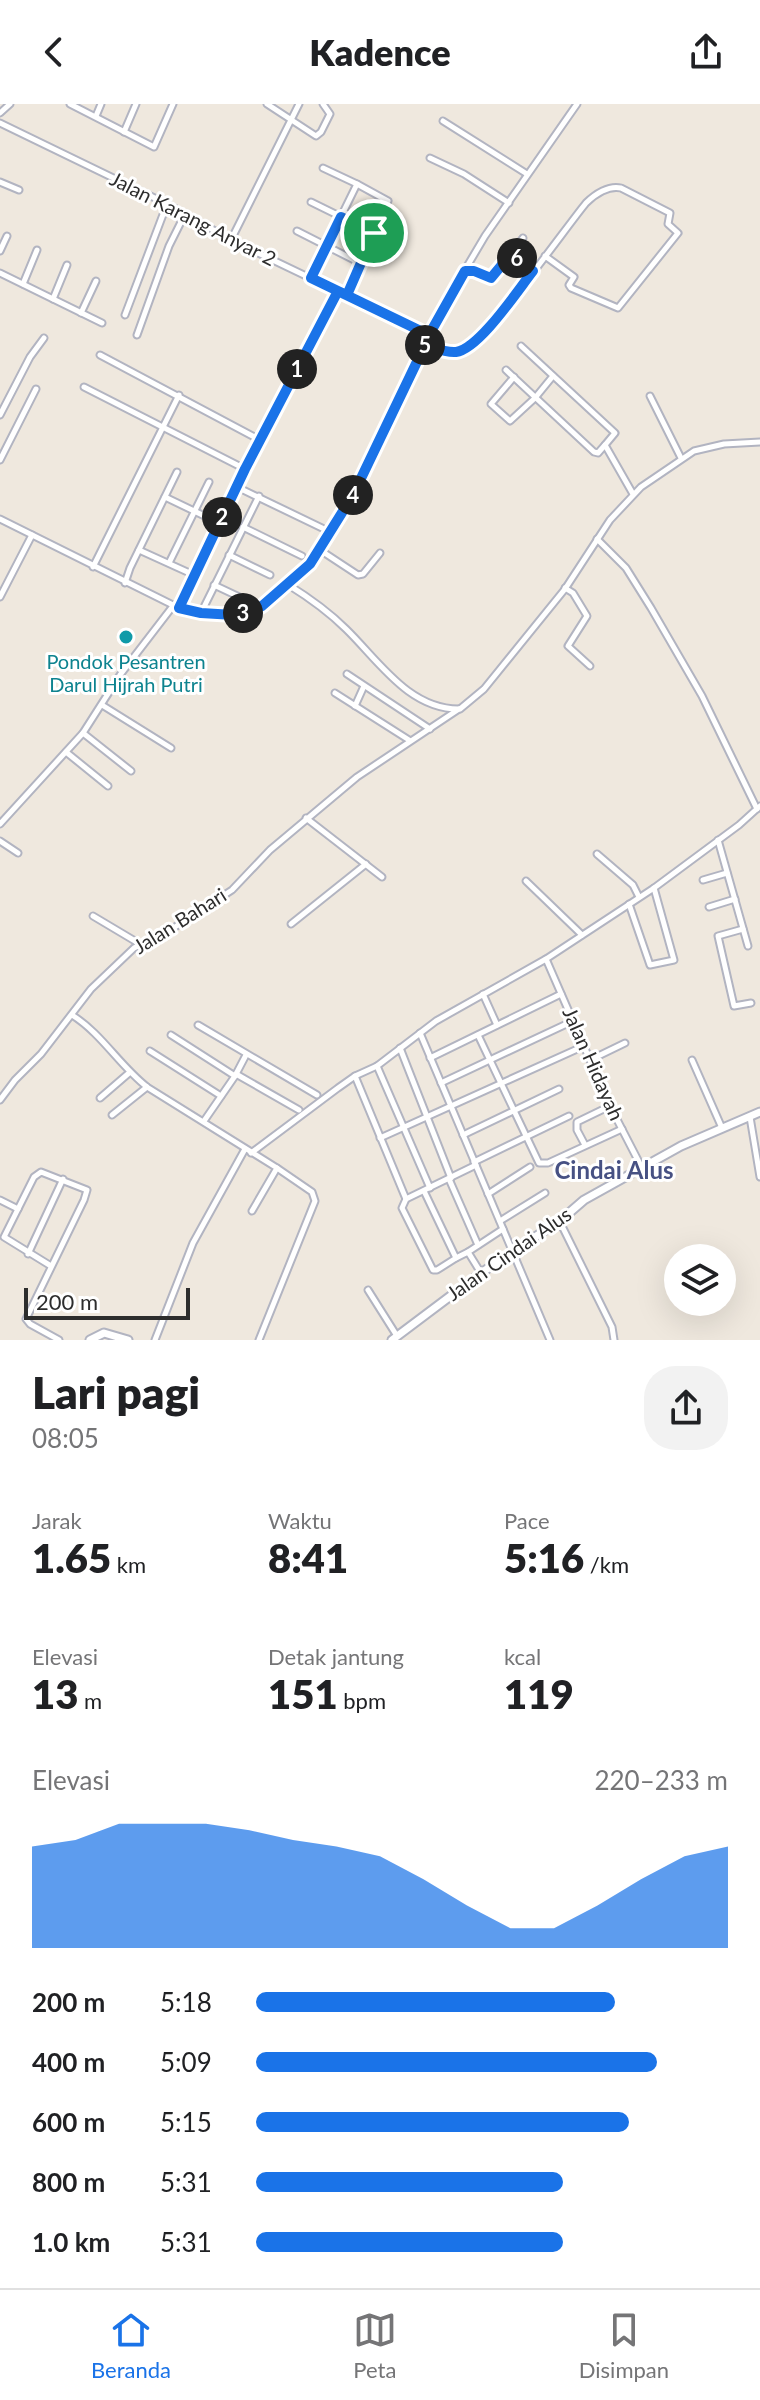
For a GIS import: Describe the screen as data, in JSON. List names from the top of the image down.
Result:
{
  "streets": {
    "street": [
      "Jalan Karang Anyar 2",
      "Jalan Bahari",
      "Jalan Hidayah",
      "Jalan Cindai Alus"
    ]
  },
  "crossings": [
    ["Jalan Hidayah", "Jalan Cindai Alus"]
  ],
  "districts": ["Cindai Alus"],
  "places": ["Pondok Pesantren Darul Hijrah Putri"],
  "scale_bar": "200 m",
  "page": {
    "header": "Kadence",
    "pins": [
      "6",
      "5",
      "1",
      "4",
      "2",
      "3"
    ],
    "scale": "200 m",
    "heading": ["Lari pagi", "08:05"],
    "stats": [
      ["Jarak", "1.65 km"],
      ["Waktu", "8:41"],
      ["Pace", "5:16 /km"],
      ["Elevasi", "13 m"],
      ["Detak jantung", "151 bpm"],
      ["kcal", "119"]
    ],
    "chart": ["Elevasi", "220–233 m"],
    "list": [
      {
        "name": "200 m",
        "note": "5:18"
      },
      {
        "name": "400 m",
        "note": "5:09"
      },
      {
        "name": "600 m",
        "note": "5:15"
      },
      {
        "name": "800 m",
        "note": "5:31"
      },
      {
        "name": "1.0 km",
        "note": "5:31"
      }
    ],
    "tabs": ["Beranda", "Peta", "Disimpan"]
  }
}
